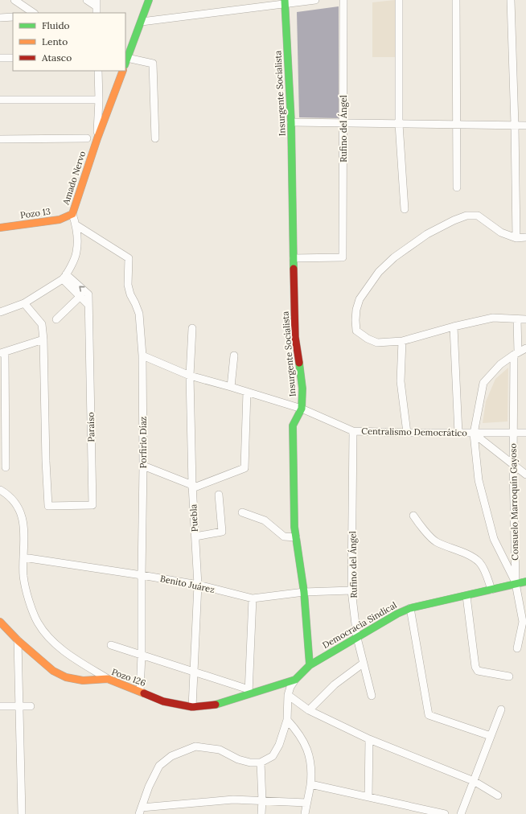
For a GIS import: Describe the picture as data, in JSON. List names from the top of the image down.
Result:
{
  "streets": {
    "street": [
      "Insurgente Socialista",
      "Rufino del Ángel",
      "Amado Nervo",
      "Pozo 13",
      "Paraíso",
      "Centralismo Democrático",
      "Porfirio Díaz",
      "Consuelo Marroquín Gayoso",
      "Puebla",
      "Benito Juárez",
      "Democracia Sindical",
      "Pozo 126"
    ]
  },
  "crossings": [
    ["Insurgente Socialista", "Rufino del Ángel"],
    ["Insurgente Socialista", "Centralismo Democrático"],
    ["Insurgente Socialista", "Benito Juárez"],
    ["Insurgente Socialista", "Democracia Sindical"],
    ["Rufino del Ángel", "Centralismo Democrático"],
    ["Rufino del Ángel", "Benito Juárez"],
    ["Rufino del Ángel", "Democracia Sindical"],
    ["Amado Nervo", "Pozo 13"],
    ["Amado Nervo", "Paraíso"],
    ["Amado Nervo", "Porfirio Díaz"],
    ["Centralismo Democrático", "Porfirio Díaz"],
    ["Centralismo Democrático", "Consuelo Marroquín Gayoso"],
    ["Centralismo Democrático", "Puebla"],
    ["Porfirio Díaz", "Benito Juárez"],
    ["Porfirio Díaz", "Pozo 126"],
    ["Consuelo Marroquín Gayoso", "Democracia Sindical"],
    ["Puebla", "Benito Juárez"],
    ["Puebla", "Pozo 126"],
    ["Democracia Sindical", "Pozo 126"]
  ],
  "legend": ["Fluido", "Lento", "Atasco"]
}
